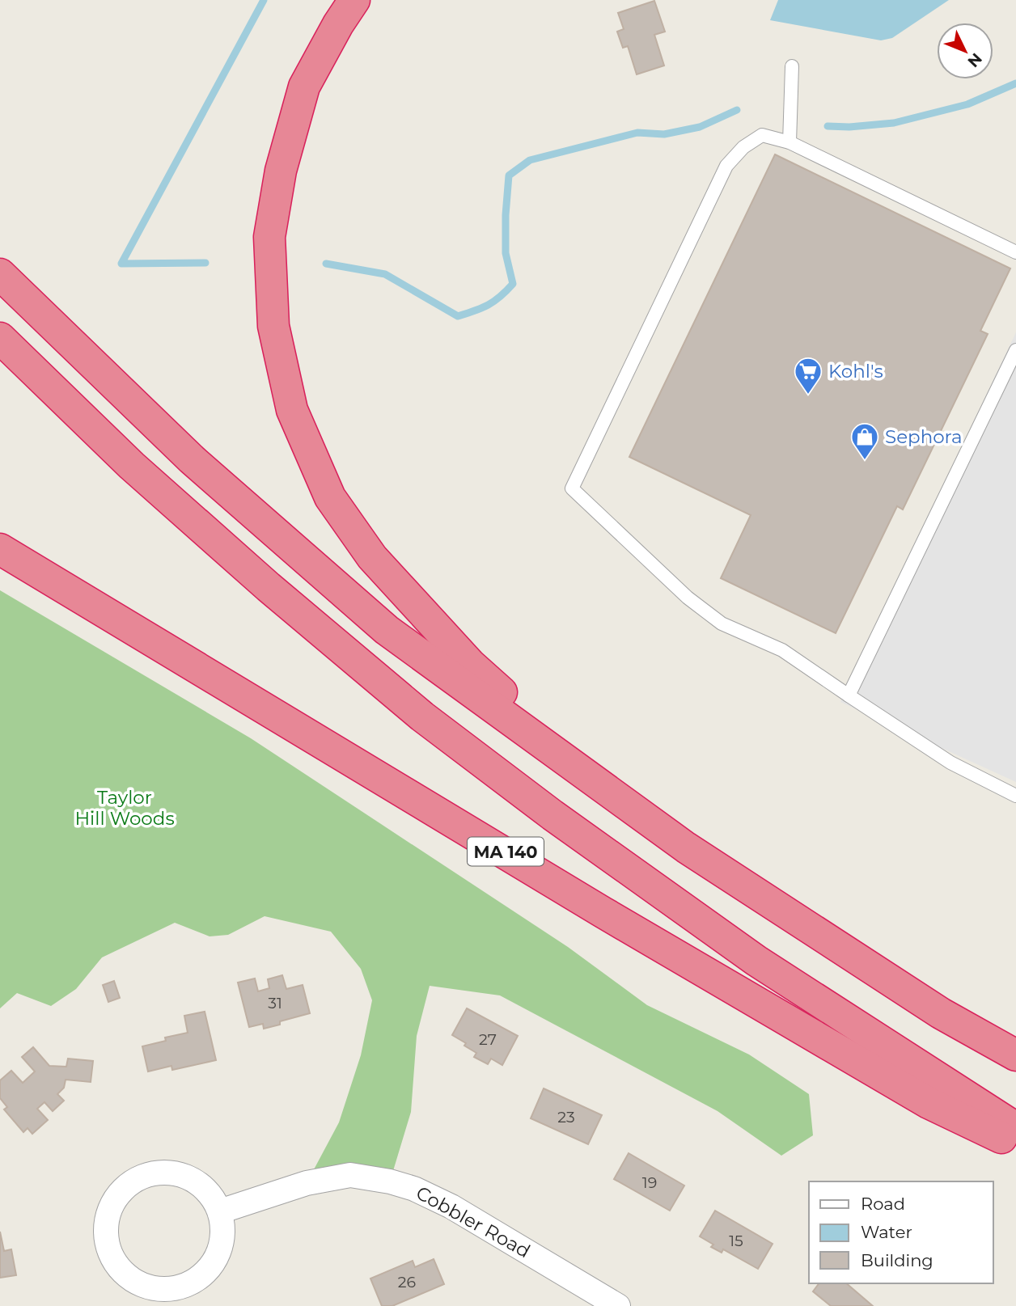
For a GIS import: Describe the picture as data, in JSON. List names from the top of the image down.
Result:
{
  "streets": {
    "highway": ["MA 140"],
    "street": ["Cobbler Road"]
  },
  "parks": ["Taylor Hill Woods"],
  "places": {
    "supermarket": ["Kohl's"],
    "shop": ["Sephora"]
  },
  "house_numbers": [
    "31",
    "27",
    "23",
    "19",
    "15",
    "26"
  ],
  "legend": ["Road", "Water", "Building"],
  "north": "bottom right"
}
